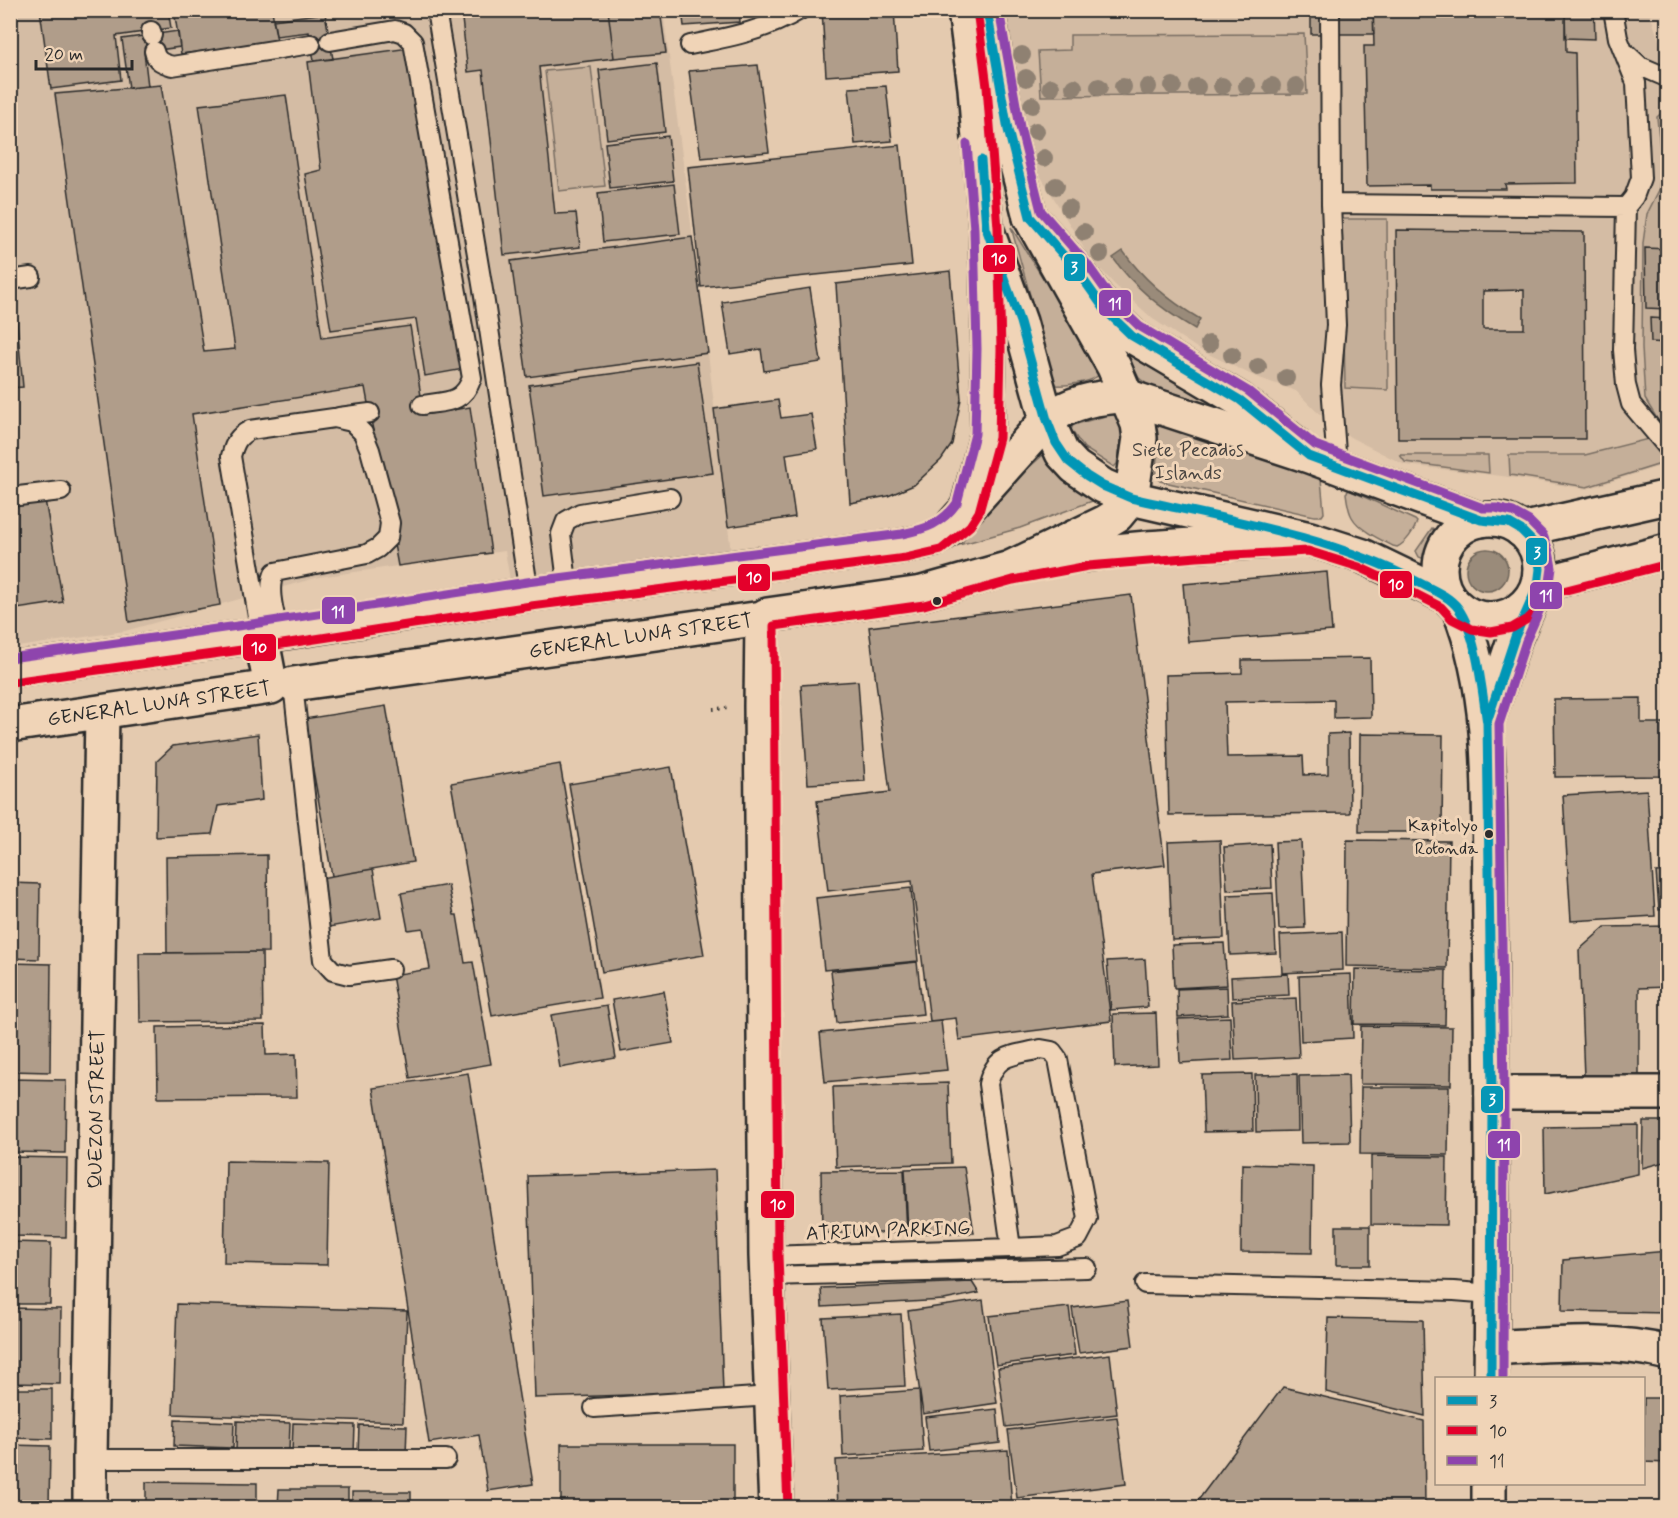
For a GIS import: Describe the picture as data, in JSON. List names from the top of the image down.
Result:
{
  "streets": {
    "main road": ["GENERAL LUNA STREET", "QUEZON STREET"],
    "lane": ["ATRIUM PARKING"]
  },
  "crossings": [
    ["GENERAL LUNA STREET", "QUEZON STREET"]
  ],
  "parks": ["Siete Pecados Islands"],
  "places": ["Kapitolyo Rotonda"],
  "lines": ["transit line 3", "transit line 10", "transit line 11"],
  "legend": ["3", "10", "11"],
  "scale_bar": "20 m"
}
